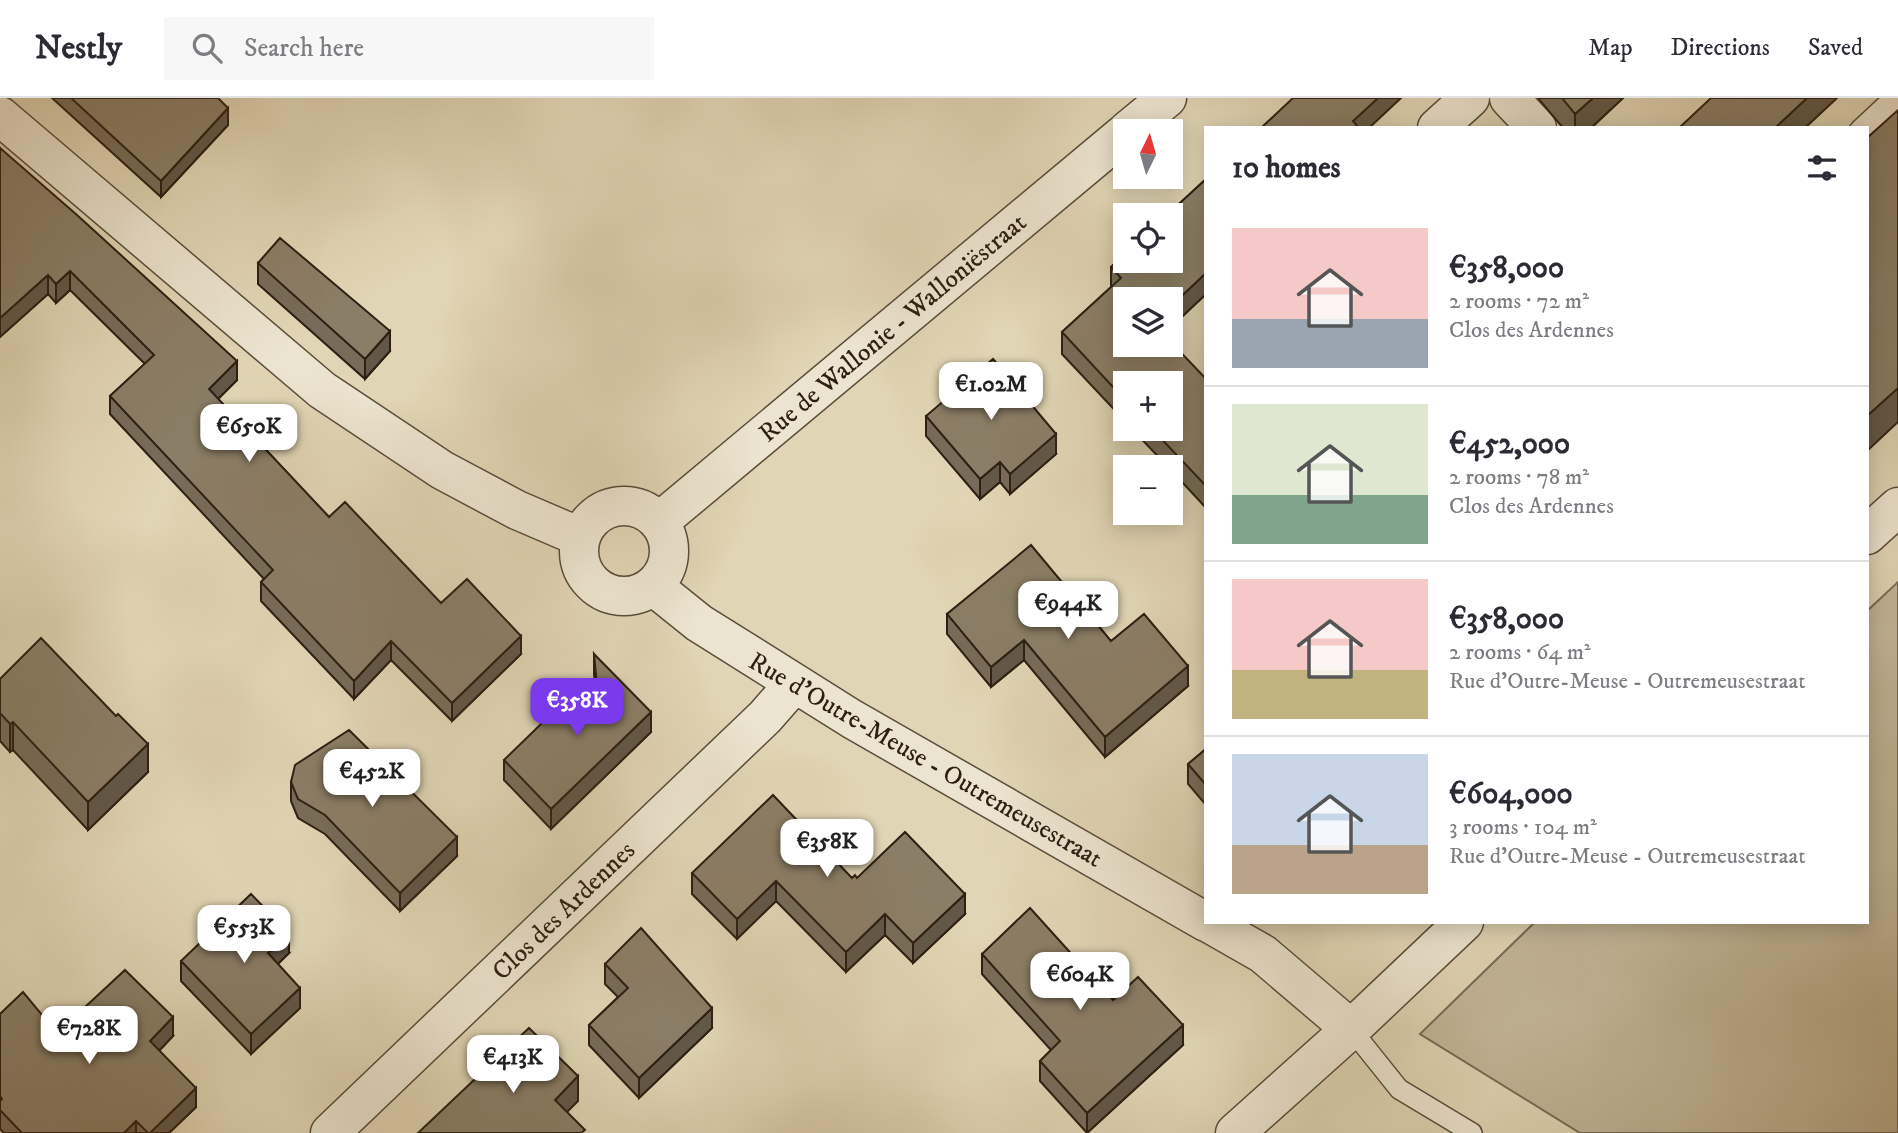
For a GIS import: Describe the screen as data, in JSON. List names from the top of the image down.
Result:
{
  "streets": {
    "street": ["Rue de Wallonie - Walloniëstraat", "Rue d'Outre-Meuse - Outremeusestraat", "Clos des Ardennes"]
  },
  "crossings": [
    ["Rue de Wallonie - Walloniëstraat", "Rue d'Outre-Meuse - Outremeusestraat"],
    ["Rue d'Outre-Meuse - Outremeusestraat", "Clos des Ardennes"]
  ],
  "north": "top",
  "page": {
    "header": "Nestly",
    "search": "Search here",
    "nav": ["Map", "Directions", "Saved"],
    "map_buttons": ["+", "−"],
    "heading": "10 homes",
    "list": [
      {
        "name": "€358,000",
        "note": "2 rooms · 72 m² · Clos des Ardennes"
      },
      {
        "name": "€452,000",
        "note": "2 rooms · 78 m² · Clos des Ardennes"
      },
      {
        "name": "€358,000",
        "note": "2 rooms · 64 m² · Rue d'Outre-Meuse - Outremeusestraat"
      },
      {
        "name": "€604,000",
        "note": "3 rooms · 104 m² · Rue d'Outre-Meuse - Outremeusestraat"
      }
    ],
    "price": [
      "€1.02M",
      "€650K",
      "€944K",
      "€358K",
      "€452K",
      "€358K",
      "€553K",
      "€604K",
      "€728K",
      "€413K"
    ]
  }
}
